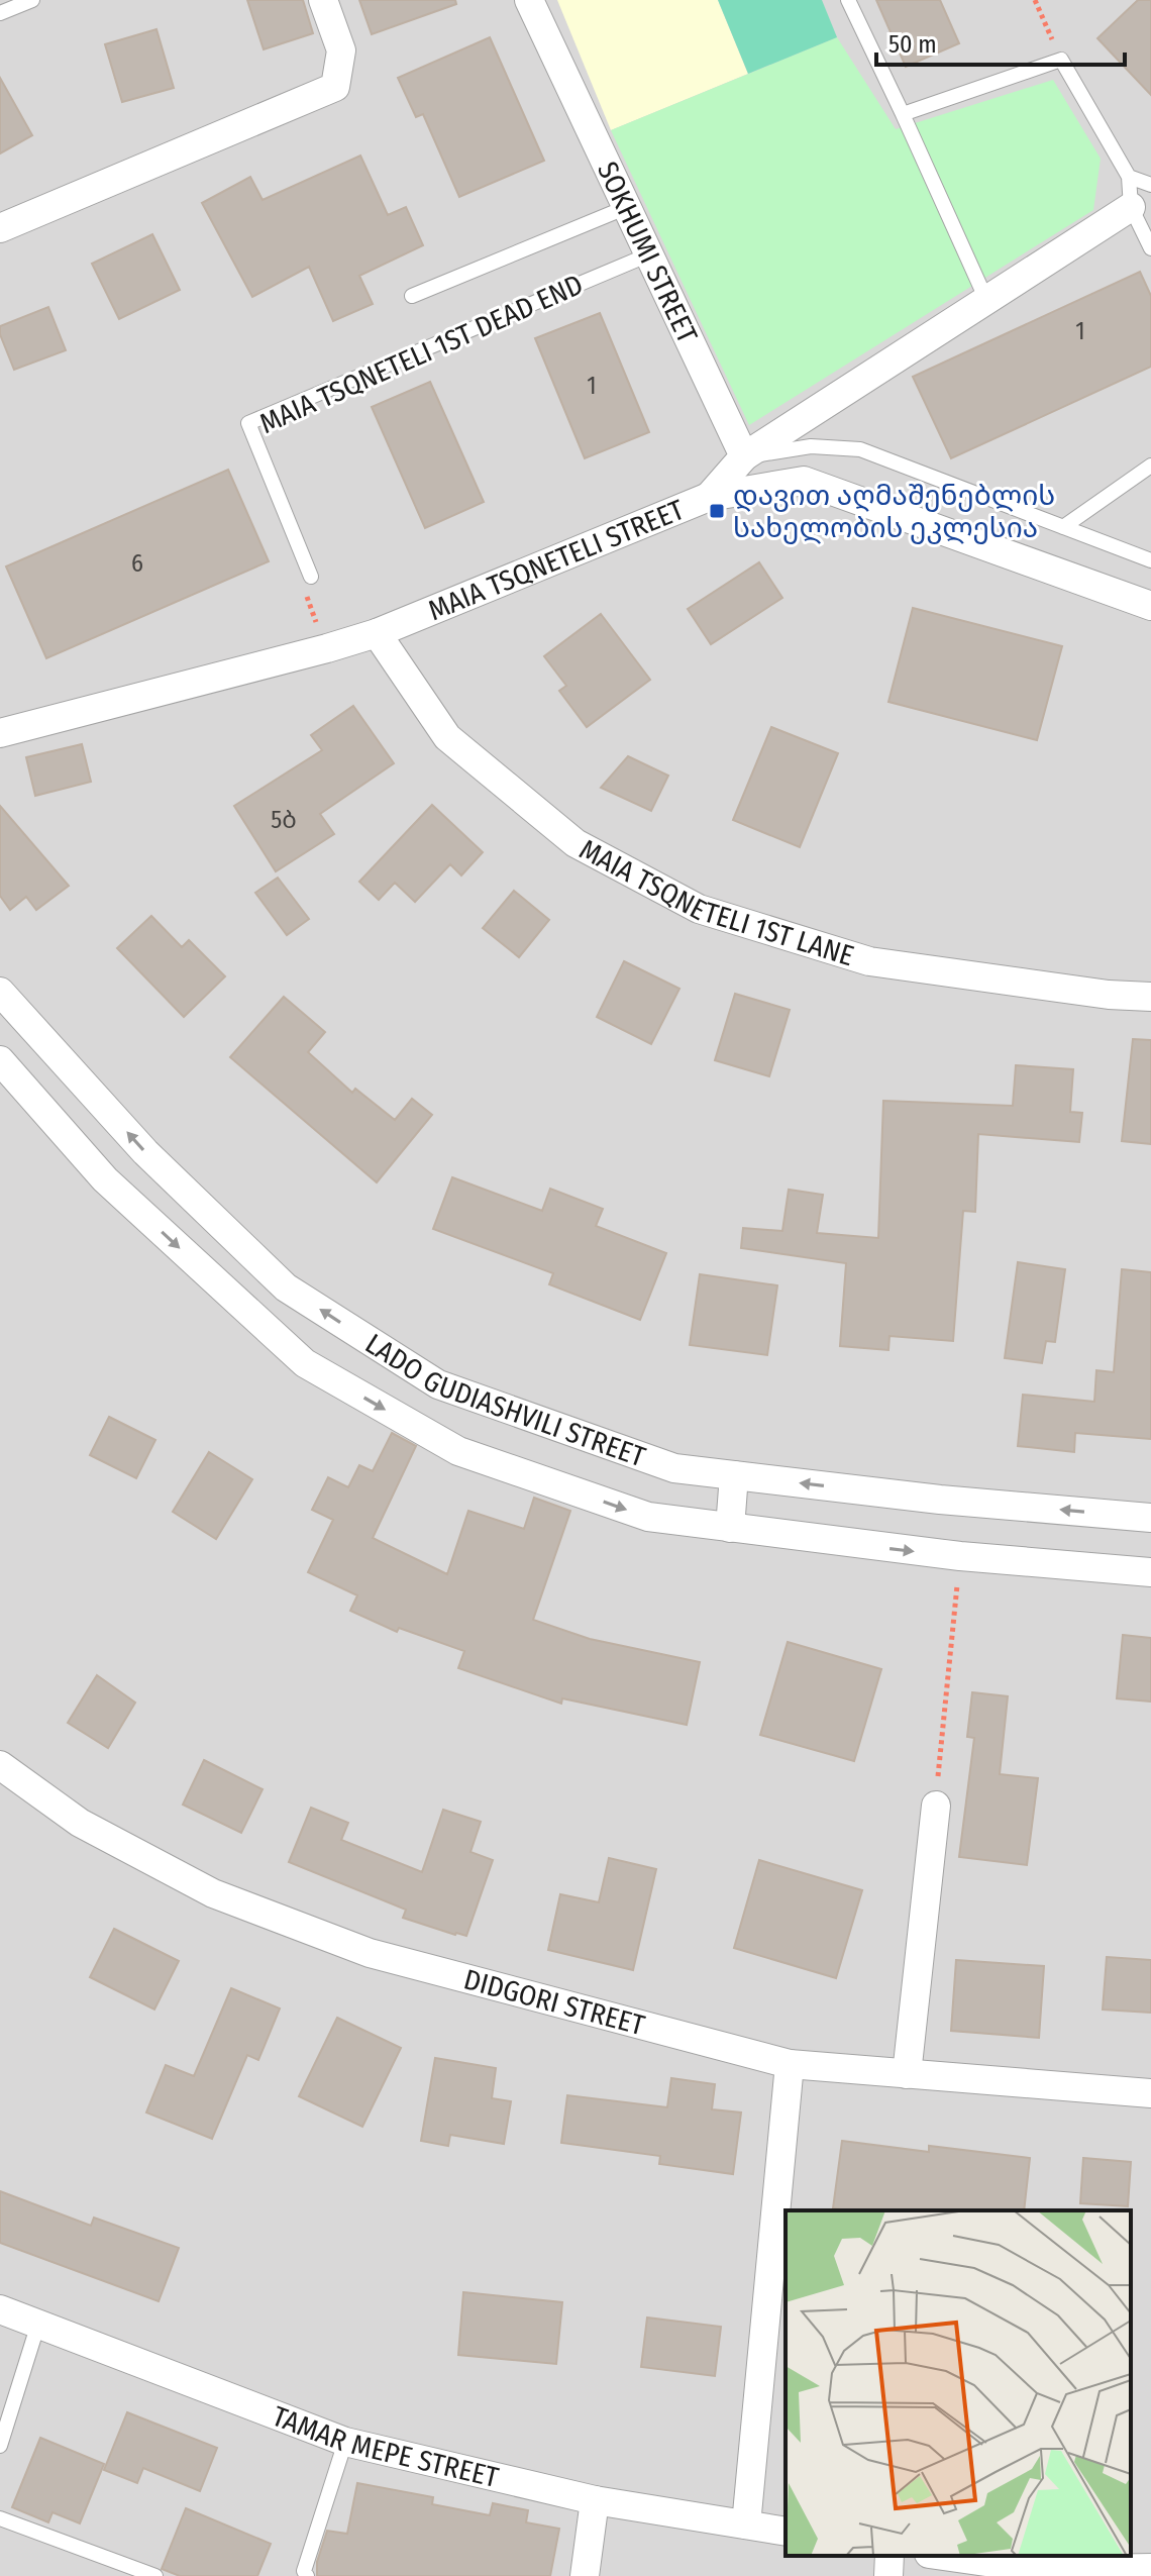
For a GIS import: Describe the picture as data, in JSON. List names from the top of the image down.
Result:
{
  "streets": {
    "street": [
      "SOKHUMI STREET",
      "MAIA TSQNETELI STREET",
      "MAIA TSQNETELI 1ST LANE",
      "LADO GUDIASHVILI STREET",
      "DIDGORI STREET",
      "TAMAR MEPE STREET"
    ],
    "lane": ["MAIA TSQNETELI 1ST DEAD END"]
  },
  "crossings": [
    ["SOKHUMI STREET", "MAIA TSQNETELI 1ST DEAD END"],
    ["MAIA TSQNETELI STREET", "MAIA TSQNETELI 1ST LANE"]
  ],
  "places": {
    "transit": ["დავით აღმაშენებლის სახელობის ეკლესია"]
  },
  "house_numbers": [
    "1",
    "1",
    "6",
    "5ბ"
  ],
  "scale_bar": "50 m"
}
